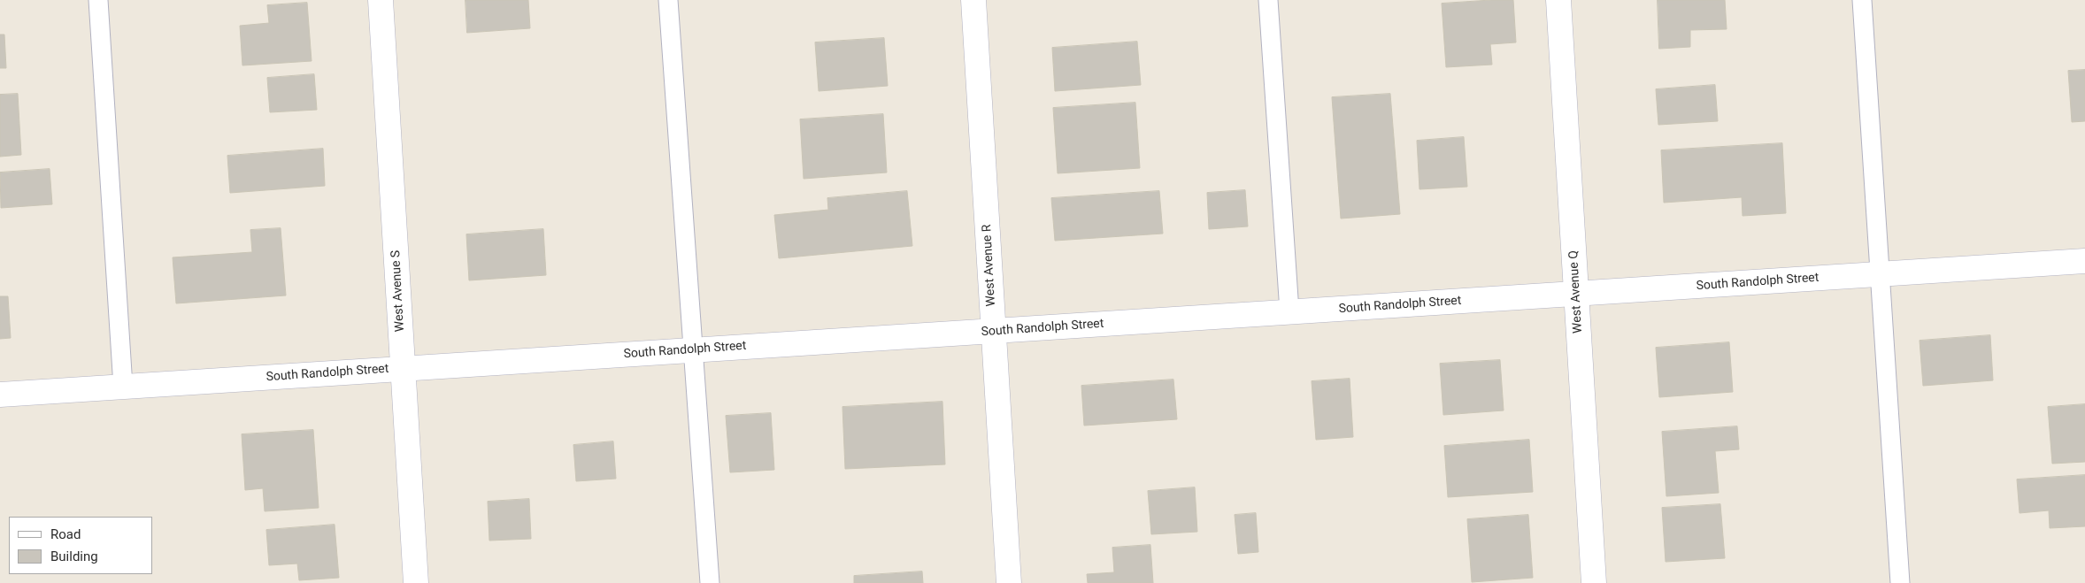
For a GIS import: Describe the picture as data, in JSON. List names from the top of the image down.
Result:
{
  "streets": {
    "street": [
      "West Avenue R",
      "South Randolph Street",
      "West Avenue S",
      "West Avenue Q"
    ]
  },
  "crossings": [
    ["West Avenue R", "South Randolph Street"],
    ["South Randolph Street", "West Avenue S"],
    ["South Randolph Street", "West Avenue Q"]
  ],
  "legend": ["Road", "Building"]
}
